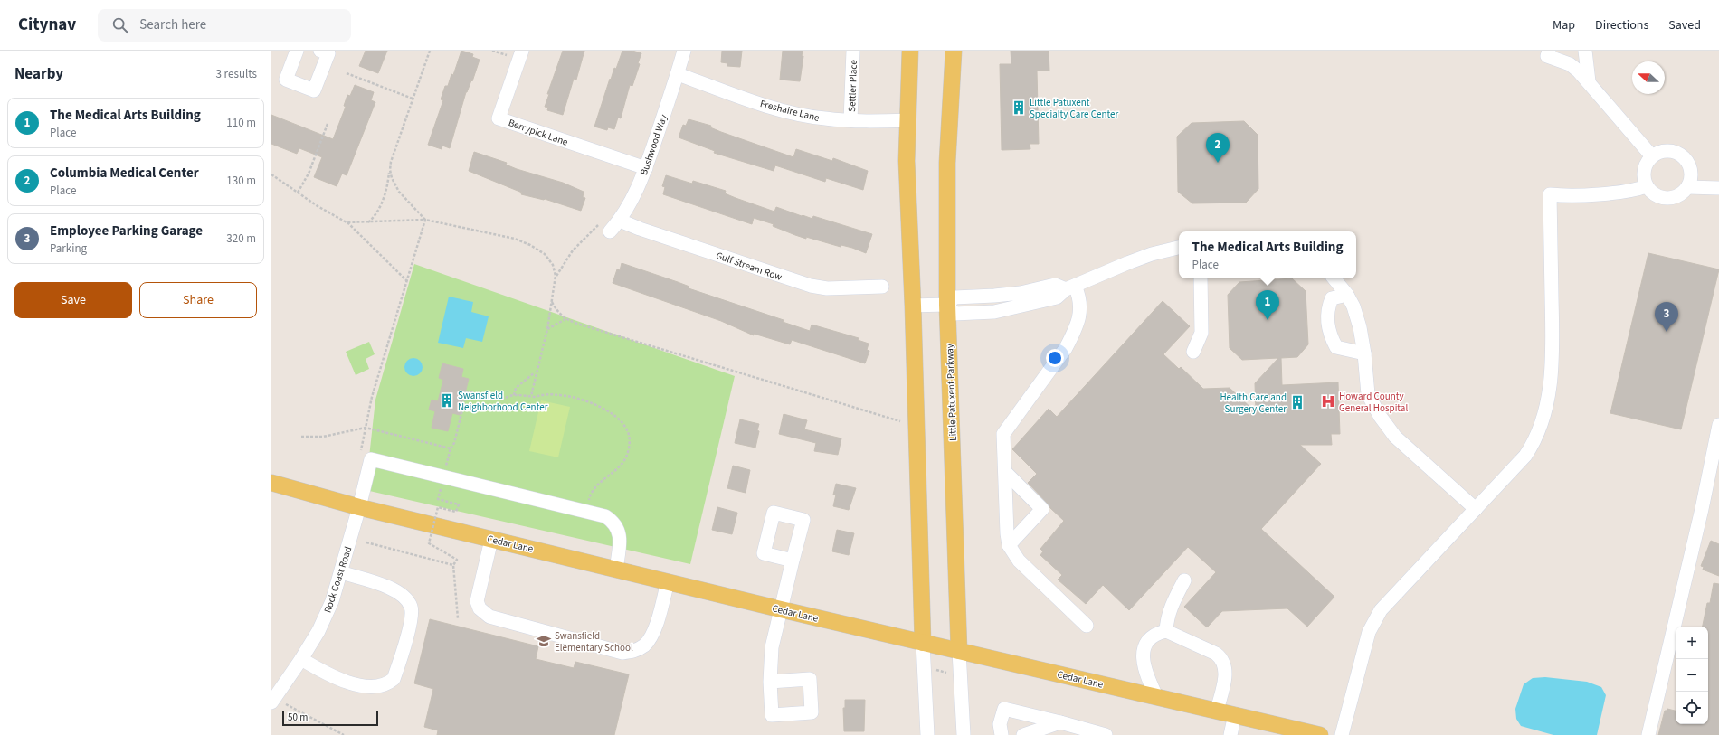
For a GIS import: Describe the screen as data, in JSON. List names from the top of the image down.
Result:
{
  "streets": {
    "main road": ["Little Patuxent Parkway", "Cedar Lane"],
    "street": [
      "Settler Place",
      "Freshaire Lane",
      "Berrypick Lane",
      "Bushwood Way",
      "Gulf Stream Row",
      "Rock Coast Road"
    ]
  },
  "crossings": [
    ["Settler Place", "Freshaire Lane"],
    ["Freshaire Lane", "Bushwood Way"],
    ["Berrypick Lane", "Bushwood Way"],
    ["Bushwood Way", "Gulf Stream Row"],
    ["Little Patuxent Parkway", "Cedar Lane"],
    ["Cedar Lane", "Rock Coast Road"]
  ],
  "places": {
    "building": ["Little Patuxent Specialty Care Center", "Swansfield Neighborhood Center", "Health Care and Surgery Center"],
    "hospital": ["Howard County General Hospital"],
    "school or university": ["Swansfield Elementary School"]
  },
  "scale_bar": "50 m",
  "north": "left",
  "page": {
    "header": "Citynav",
    "search": "Search here",
    "nav": ["Map", "Directions", "Saved"],
    "heading": ["Nearby", "3 results"],
    "list": [
      {
        "mark": "1",
        "name": "The Medical Arts Building",
        "note": "Place",
        "value": "110 m"
      },
      {
        "mark": "2",
        "name": "Columbia Medical Center",
        "note": "Place",
        "value": "130 m"
      },
      {
        "mark": "3",
        "name": "Employee Parking Garage",
        "note": "Parking",
        "value": "320 m"
      }
    ],
    "pins": ["2", "1", "3"],
    "popup": ["The Medical Arts Building", "Place"],
    "buttons": ["Save", "Share"],
    "map_buttons": ["+", "−"],
    "scale": "50 m"
  }
}
